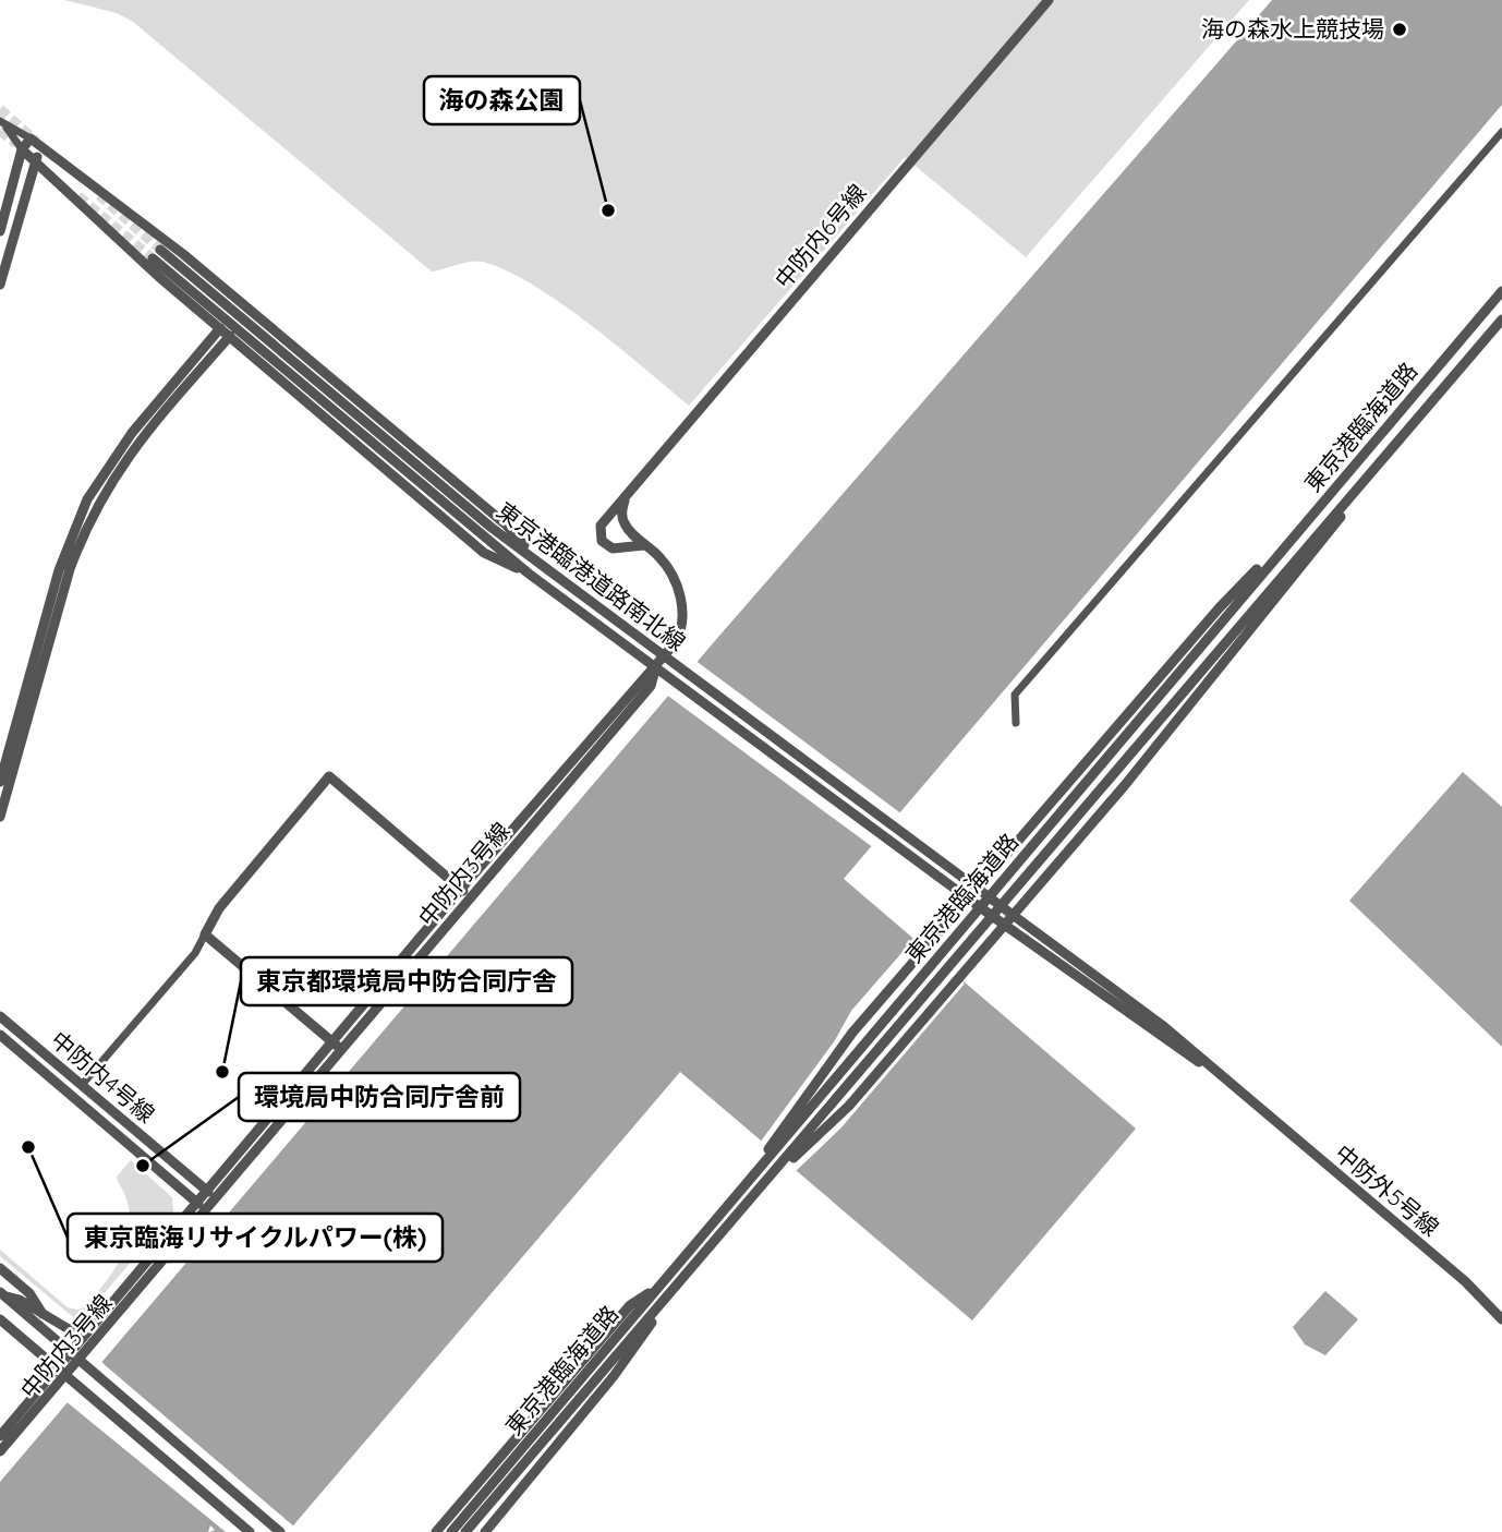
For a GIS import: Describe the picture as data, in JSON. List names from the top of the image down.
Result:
{
  "streets": {
    "street": [
      "中防内6号線",
      "東京港臨海道路",
      "東京港臨港道路南北線",
      "中防内3号線",
      "中防内4号線",
      "中防外5号線"
    ]
  },
  "crossings": [
    ["東京港臨港道路南北線", "中防内3号線"],
    ["東京港臨港道路南北線", "中防外5号線"],
    ["中防内3号線", "中防内4号線"]
  ],
  "places": [
    "海の森水上競技場",
    "海の森公園",
    "東京都環境局中防合同庁舎",
    "東京臨海リサイクルパワー(株)",
    "環境局中防合同庁舎前"
  ]
}
